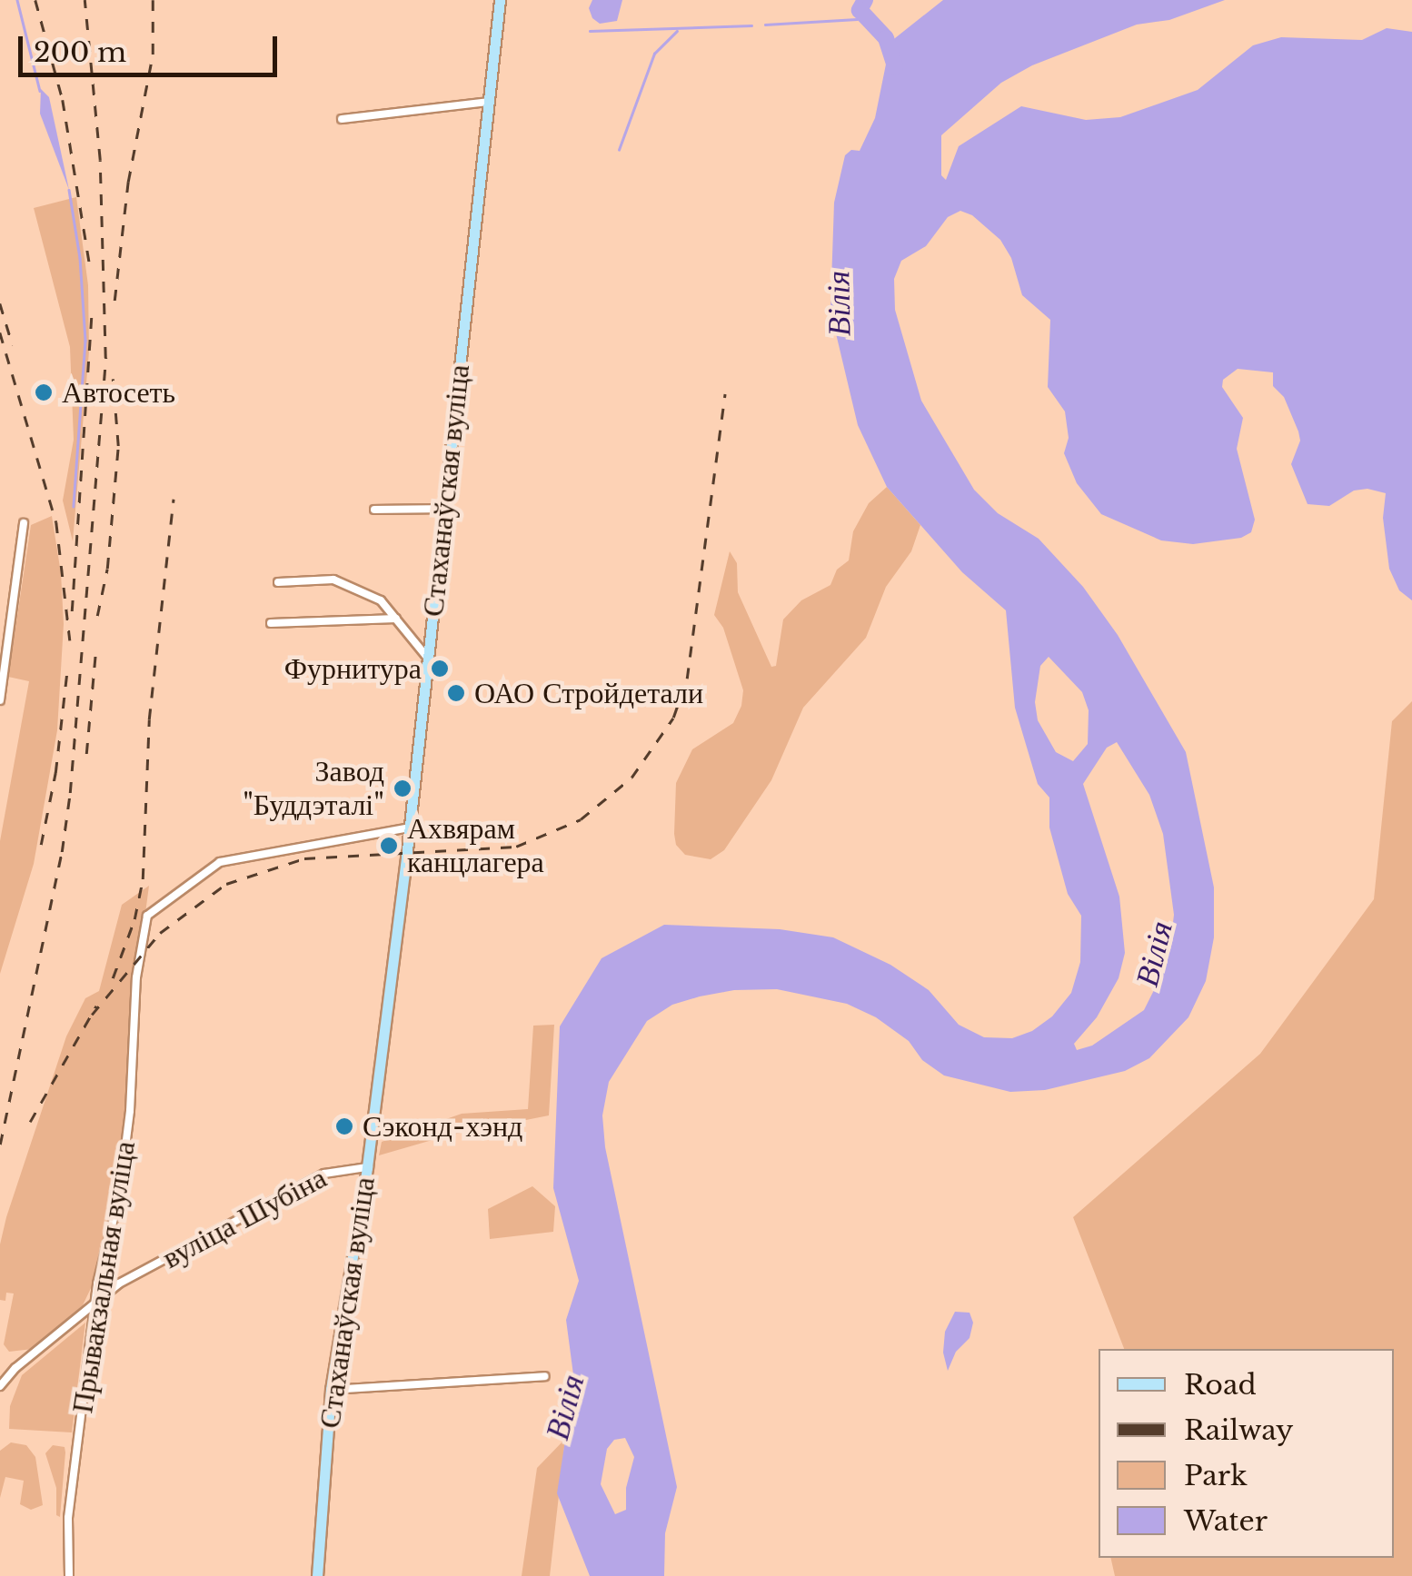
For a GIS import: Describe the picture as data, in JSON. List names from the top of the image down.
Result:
{
  "streets": {
    "street": ["Стаханаўская вуліца", "вуліца Шубіна", "Прывакзальная вуліца"]
  },
  "crossings": [
    ["Стаханаўская вуліца", "вуліца Шубіна"],
    ["Стаханаўская вуліца", "Прывакзальная вуліца"],
    ["вуліца Шубіна", "Прывакзальная вуліца"]
  ],
  "water": ["Вілія"],
  "places": [
    "Автосеть",
    "Фурнитура",
    "ОАО Стройдетали",
    "Завод \"Буддэталі\"",
    "Ахвярам канцлагера",
    "Сэконд-хэнд"
  ],
  "legend": [
    "Road",
    "Railway",
    "Park",
    "Water"
  ],
  "scale_bar": "200 m"
}
